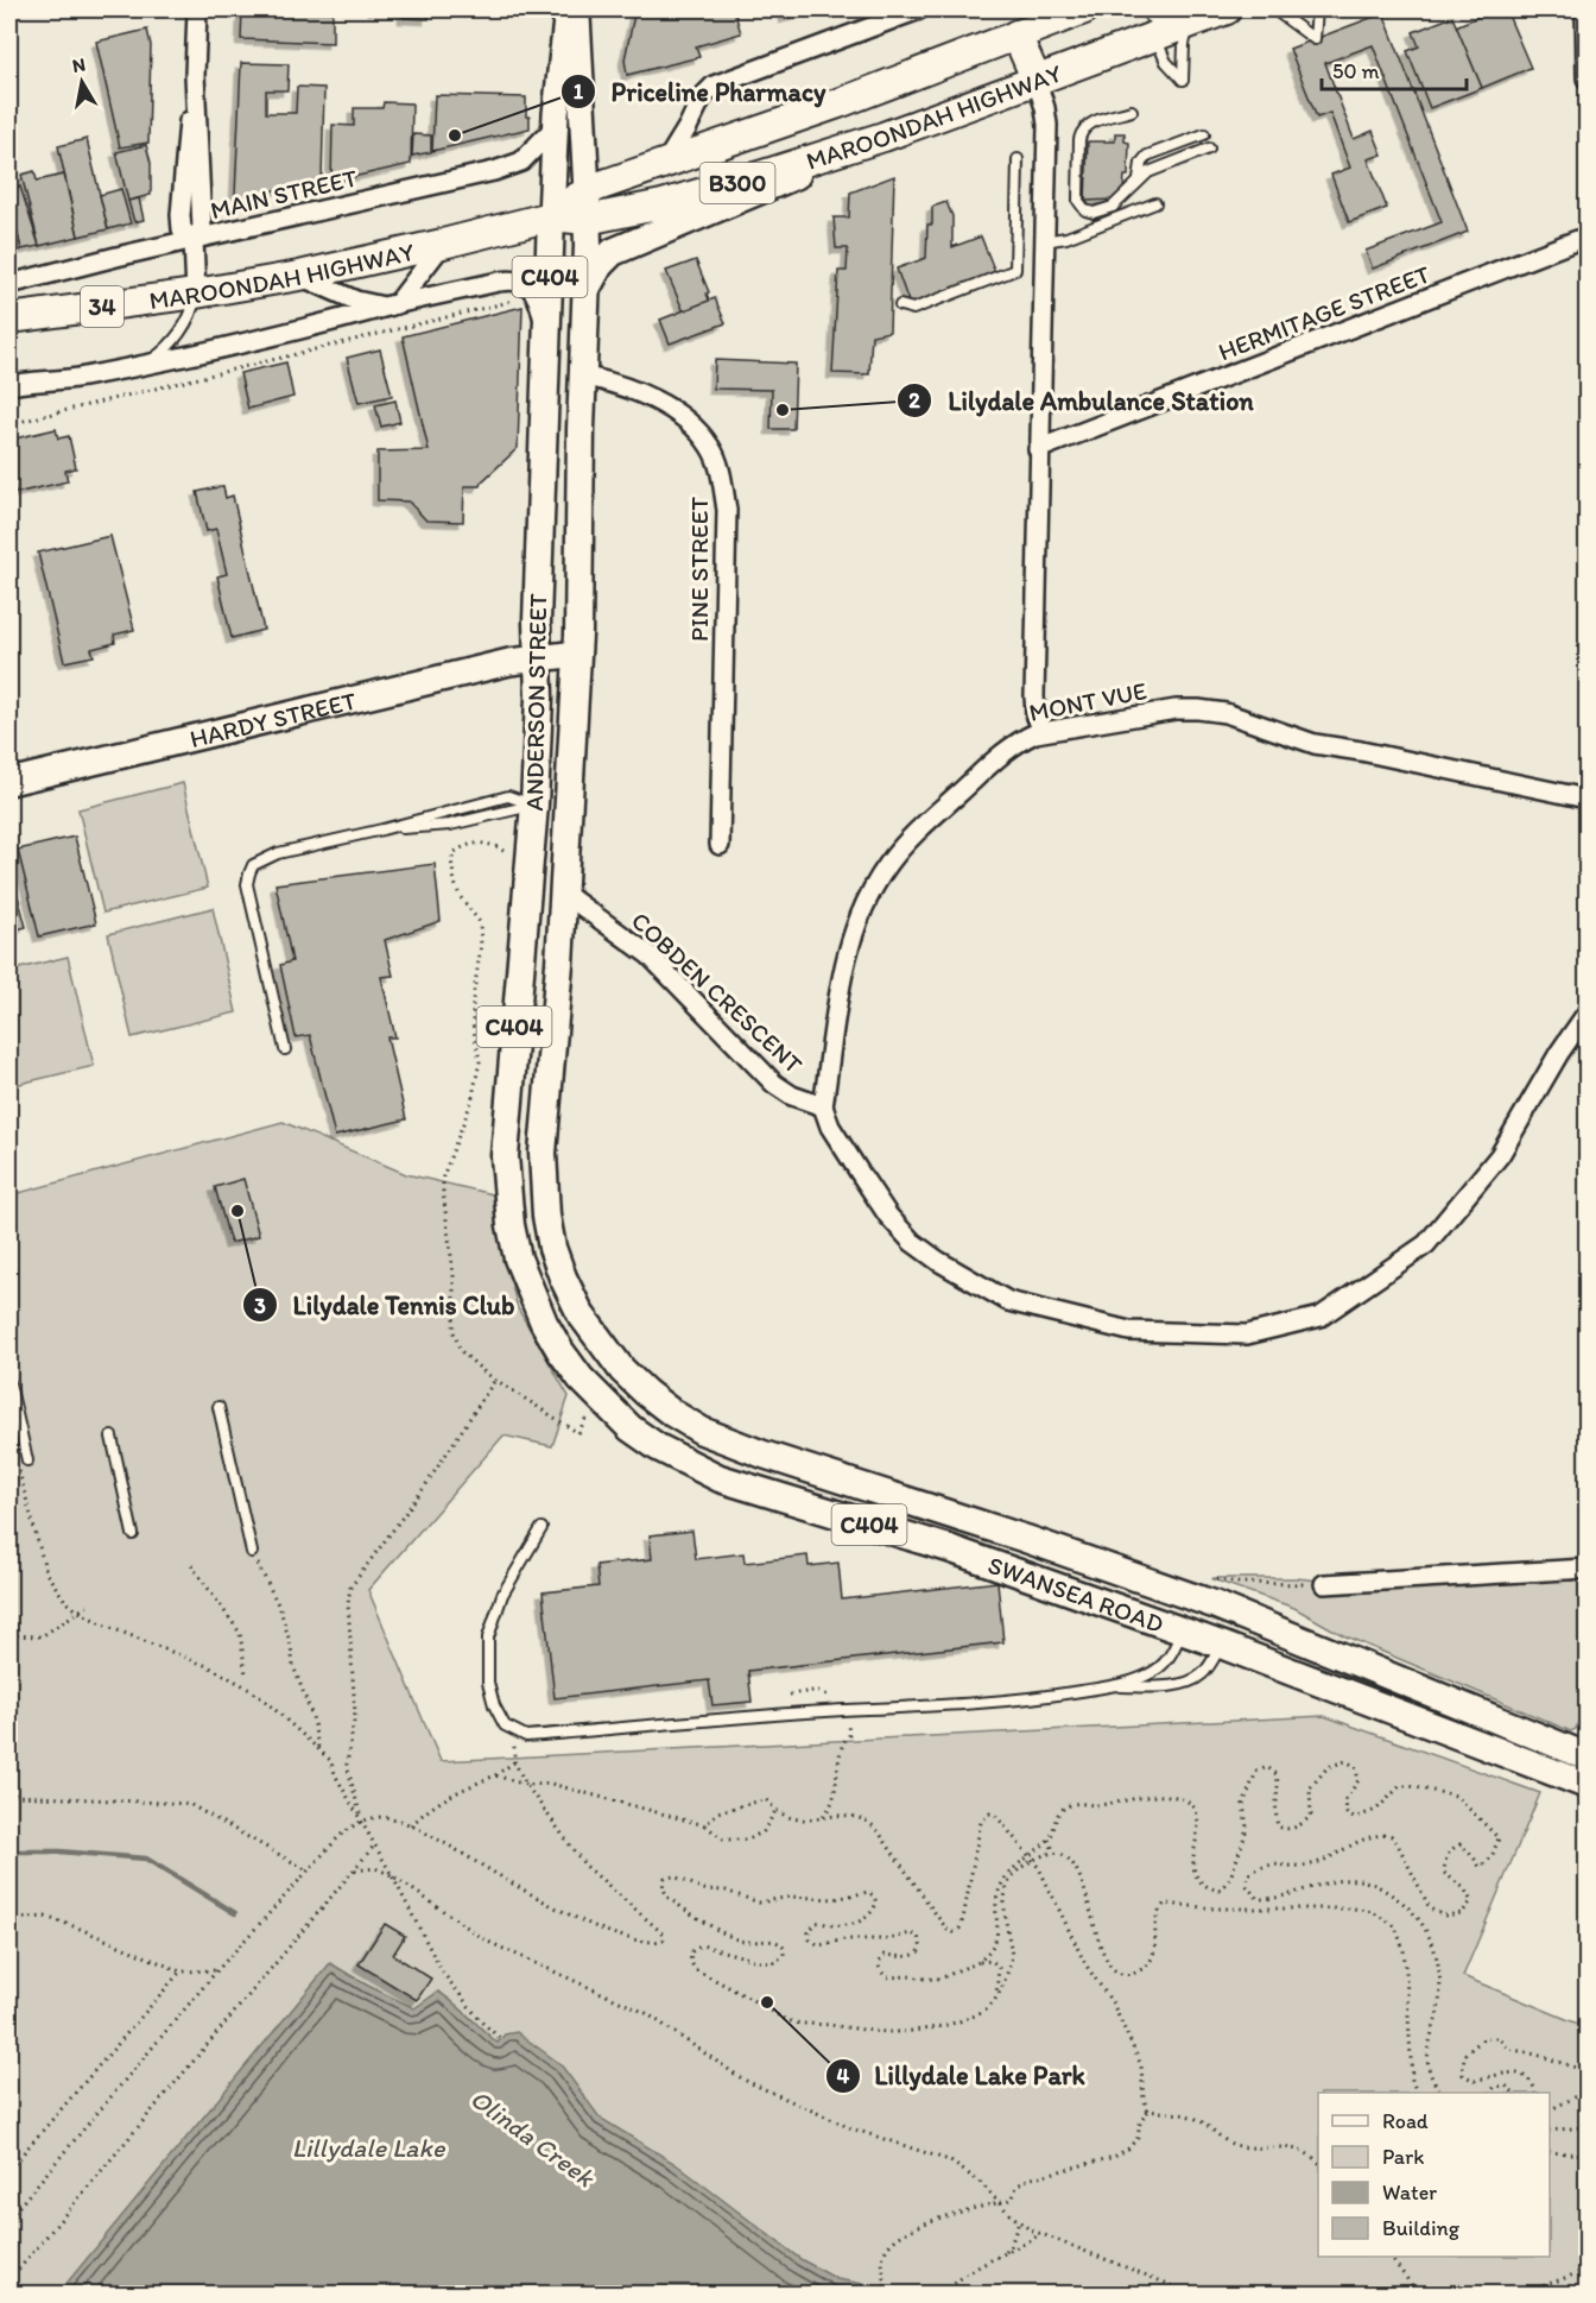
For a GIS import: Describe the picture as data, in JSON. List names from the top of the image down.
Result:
{
  "streets": {
    "highway": ["MAROONDAH HIGHWAY", "B300", "34"],
    "main road": [
      "C404",
      "ANDERSON STREET",
      "HARDY STREET",
      "SWANSEA ROAD"
    ],
    "street": [
      "MAIN STREET",
      "HERMITAGE STREET",
      "PINE STREET",
      "MONT VUE",
      "COBDEN CRESCENT"
    ]
  },
  "crossings": [
    ["MAROONDAH HIGHWAY", "ANDERSON STREET"],
    ["MAIN STREET", "ANDERSON STREET"],
    ["PINE STREET", "ANDERSON STREET"],
    ["MONT VUE", "COBDEN CRESCENT"],
    ["ANDERSON STREET", "HARDY STREET"],
    ["ANDERSON STREET", "COBDEN CRESCENT"],
    ["ANDERSON STREET", "SWANSEA ROAD"]
  ],
  "water": ["Olinda Creek", "Lillydale Lake"],
  "places": [
    "Priceline Pharmacy",
    "Lilydale Ambulance Station",
    "Lilydale Tennis Club",
    "Lillydale Lake Park"
  ],
  "legend": [
    "Road",
    "Park",
    "Water",
    "Building"
  ],
  "scale_bar": "50 m",
  "north": "top"
}
